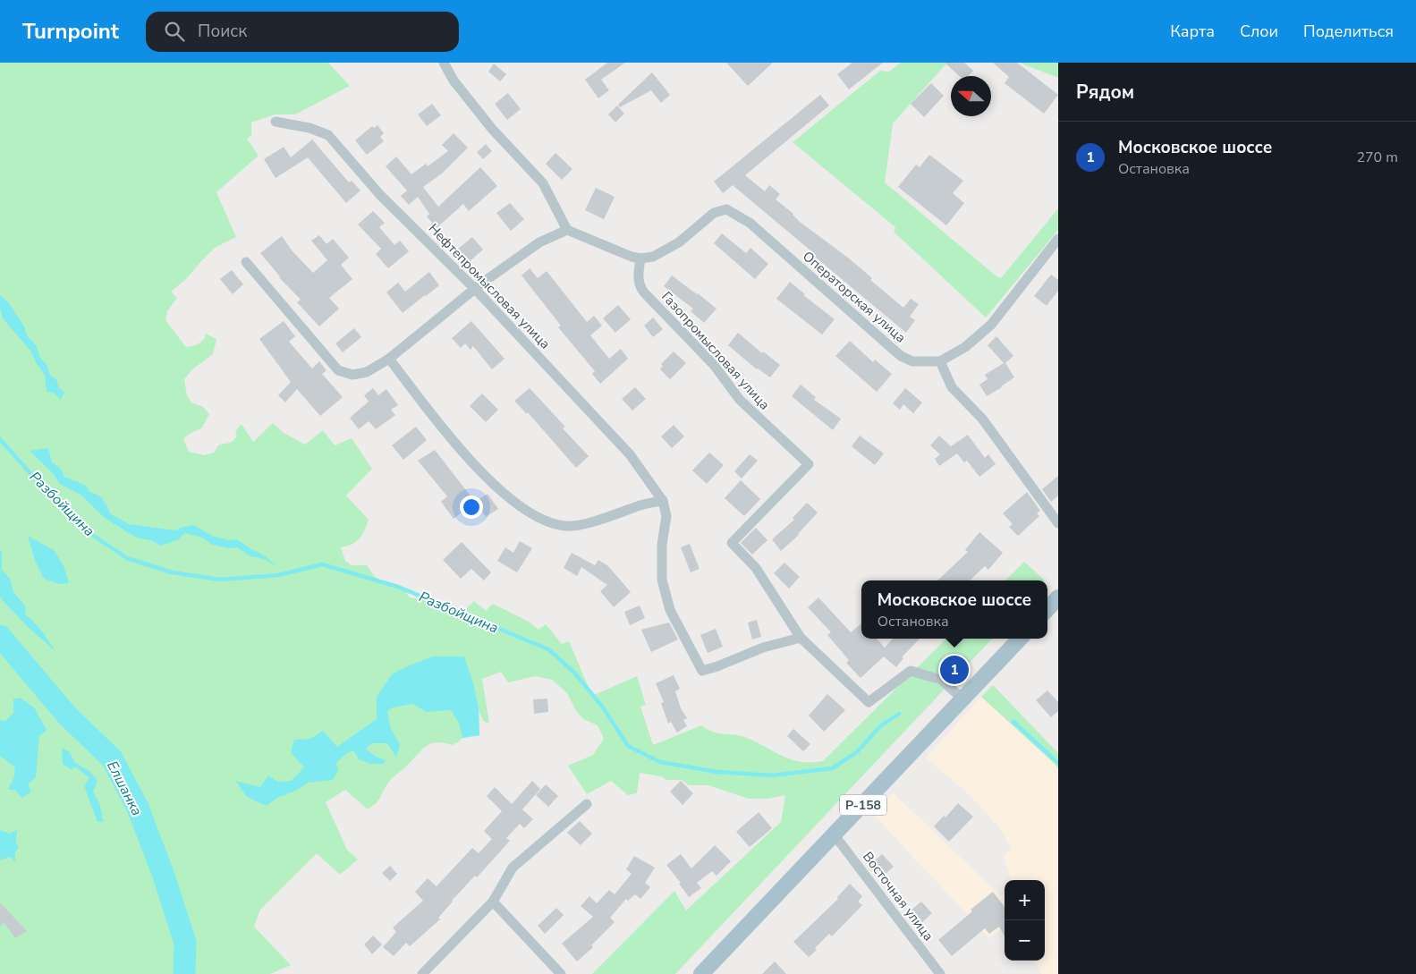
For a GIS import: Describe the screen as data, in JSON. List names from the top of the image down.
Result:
{
  "streets": {
    "main road": ["Р-158"],
    "street": [
      "Нефтепромысловая улица",
      "Операторская улица",
      "Газопромысловая улица",
      "Восточная улица"
    ]
  },
  "crossings": [
    ["Операторская улица", "Газопромысловая улица"],
    ["Р-158", "Восточная улица"]
  ],
  "water": ["Разбойщина", "Елшанка"],
  "north": "left",
  "page": {
    "header": "Turnpoint",
    "search": "Поиск",
    "nav": ["Карта", "Слои", "Поделиться"],
    "heading": "Рядом",
    "list": [
      {
        "mark": "1",
        "name": "Московское шоссе",
        "note": "Остановка",
        "value": "270 m"
      }
    ],
    "popup": ["Московское шоссе", "Остановка"],
    "pins": "1",
    "map_buttons": ["+", "−"]
  }
}
